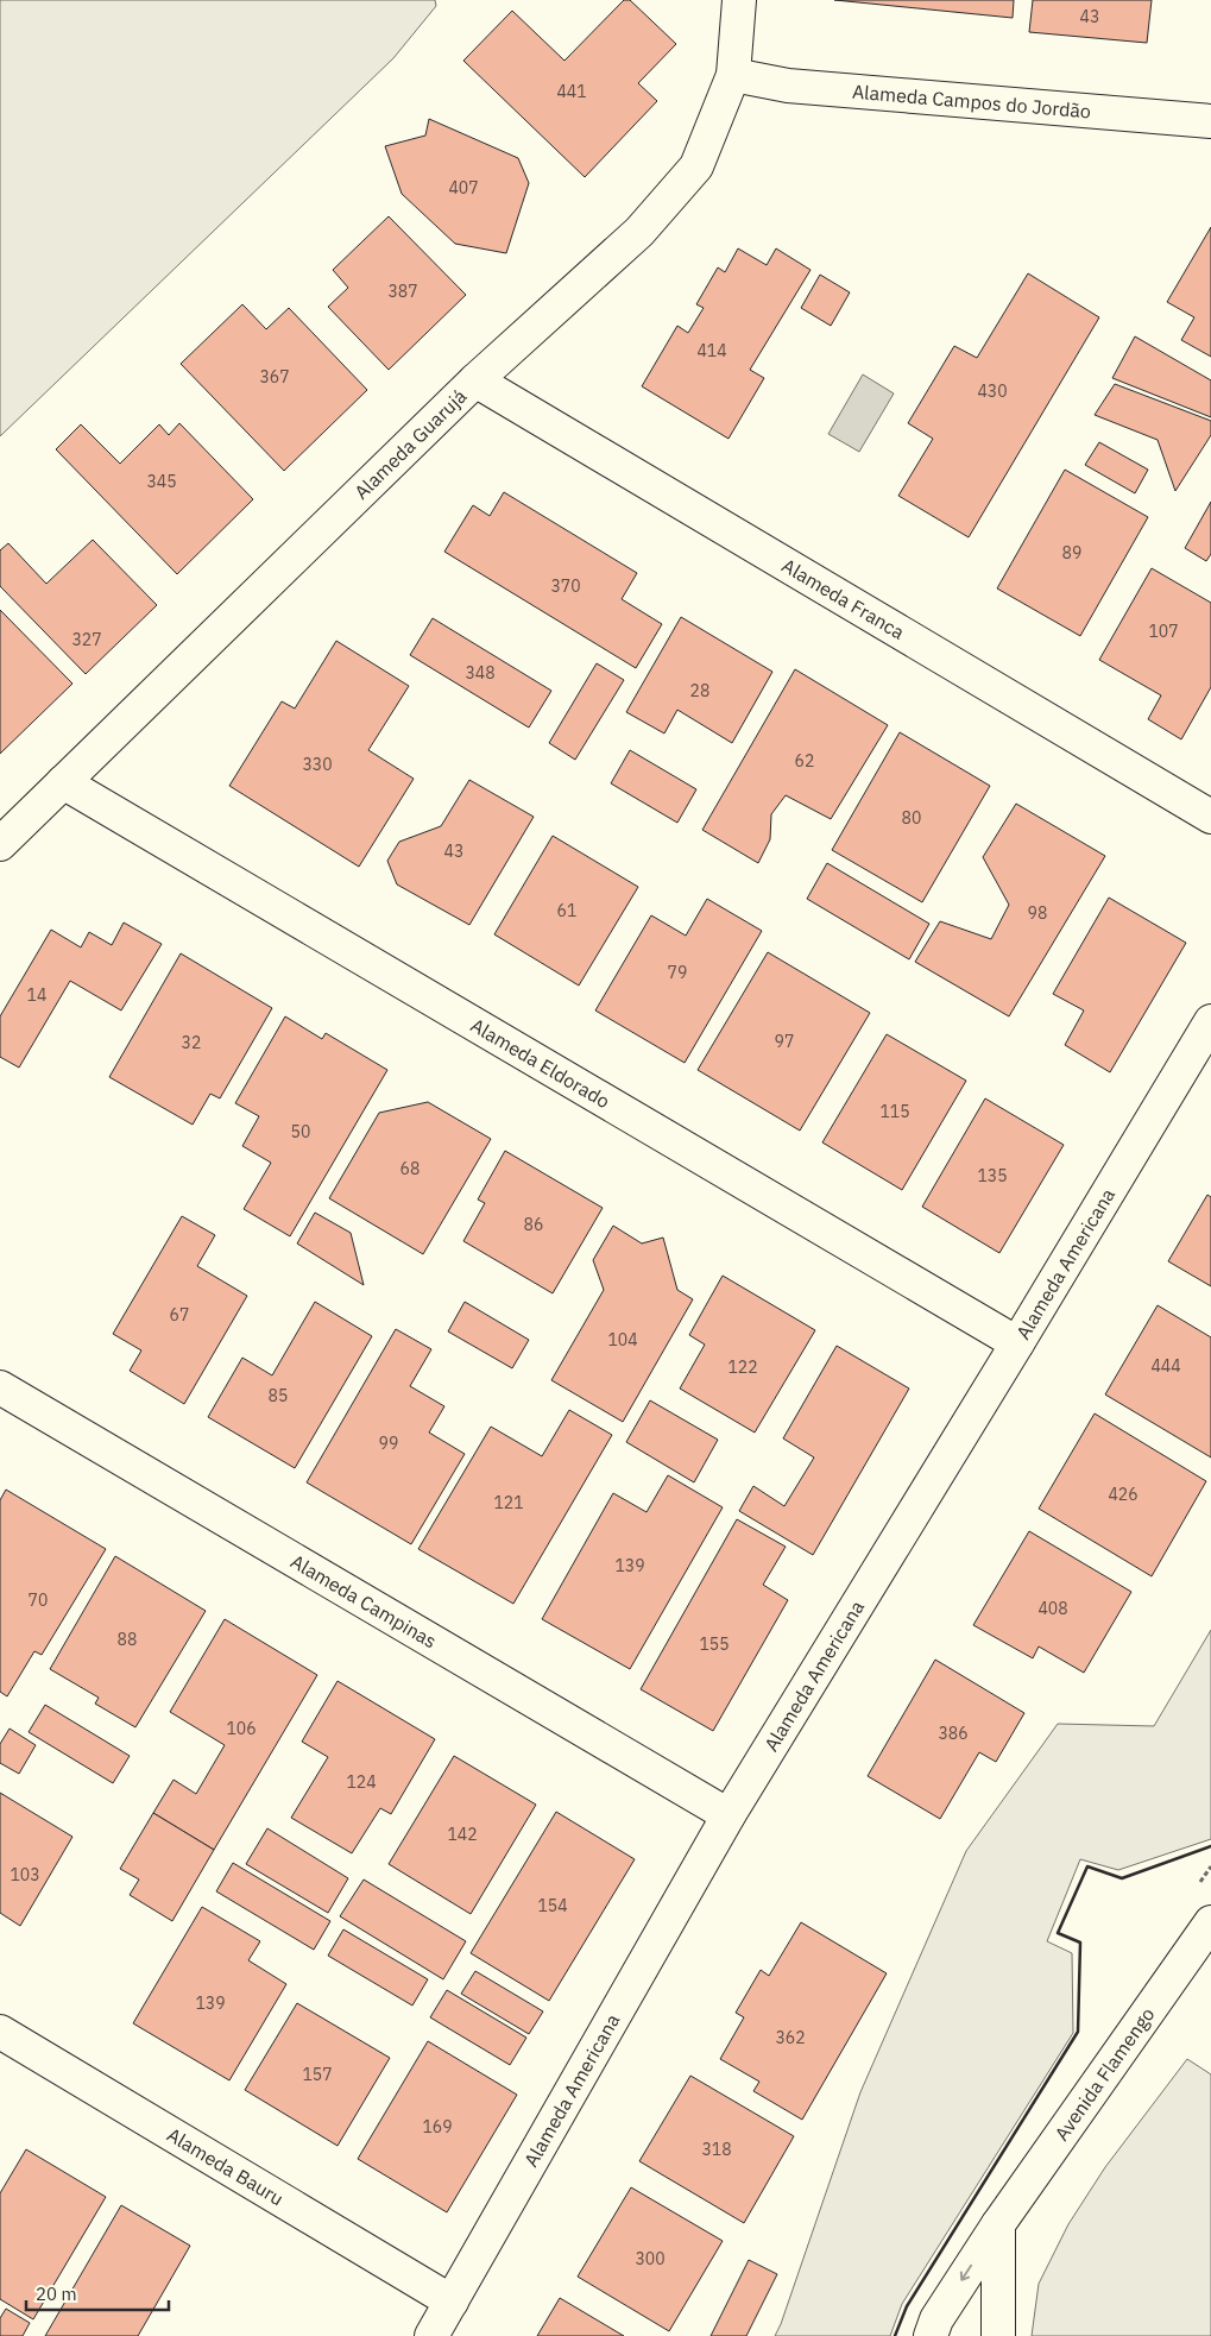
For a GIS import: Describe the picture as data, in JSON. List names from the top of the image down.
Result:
{
  "streets": {
    "street": [
      "Alameda Campos do Jordão",
      "Alameda Guarujá",
      "Alameda Franca",
      "Alameda Eldorado",
      "Alameda Americana",
      "Alameda Campinas",
      "Avenida Flamengo",
      "Alameda Bauru"
    ]
  },
  "crossings": [
    ["Alameda Campos do Jordão", "Alameda Guarujá"],
    ["Alameda Guarujá", "Alameda Franca"],
    ["Alameda Guarujá", "Alameda Eldorado"],
    ["Alameda Eldorado", "Alameda Americana"],
    ["Alameda Americana", "Alameda Campinas"],
    ["Alameda Americana", "Alameda Bauru"]
  ],
  "house_numbers": [
    "43",
    "441",
    "407",
    "387",
    "414",
    "367",
    "430",
    "345",
    "89",
    "370",
    "107",
    "327",
    "348",
    "28",
    "62",
    "330",
    "80",
    "43",
    "61",
    "98",
    "79",
    "14",
    "97",
    "32",
    "115",
    "50",
    "68",
    "135",
    "86",
    "67",
    "104",
    "444",
    "122",
    "85",
    "99",
    "426",
    "121",
    "139",
    "70",
    "408",
    "88",
    "155",
    "106",
    "386",
    "124",
    "142",
    "103",
    "154",
    "139",
    "362",
    "157",
    "169",
    "318",
    "300"
  ],
  "scale_bar": "20 m"
}
